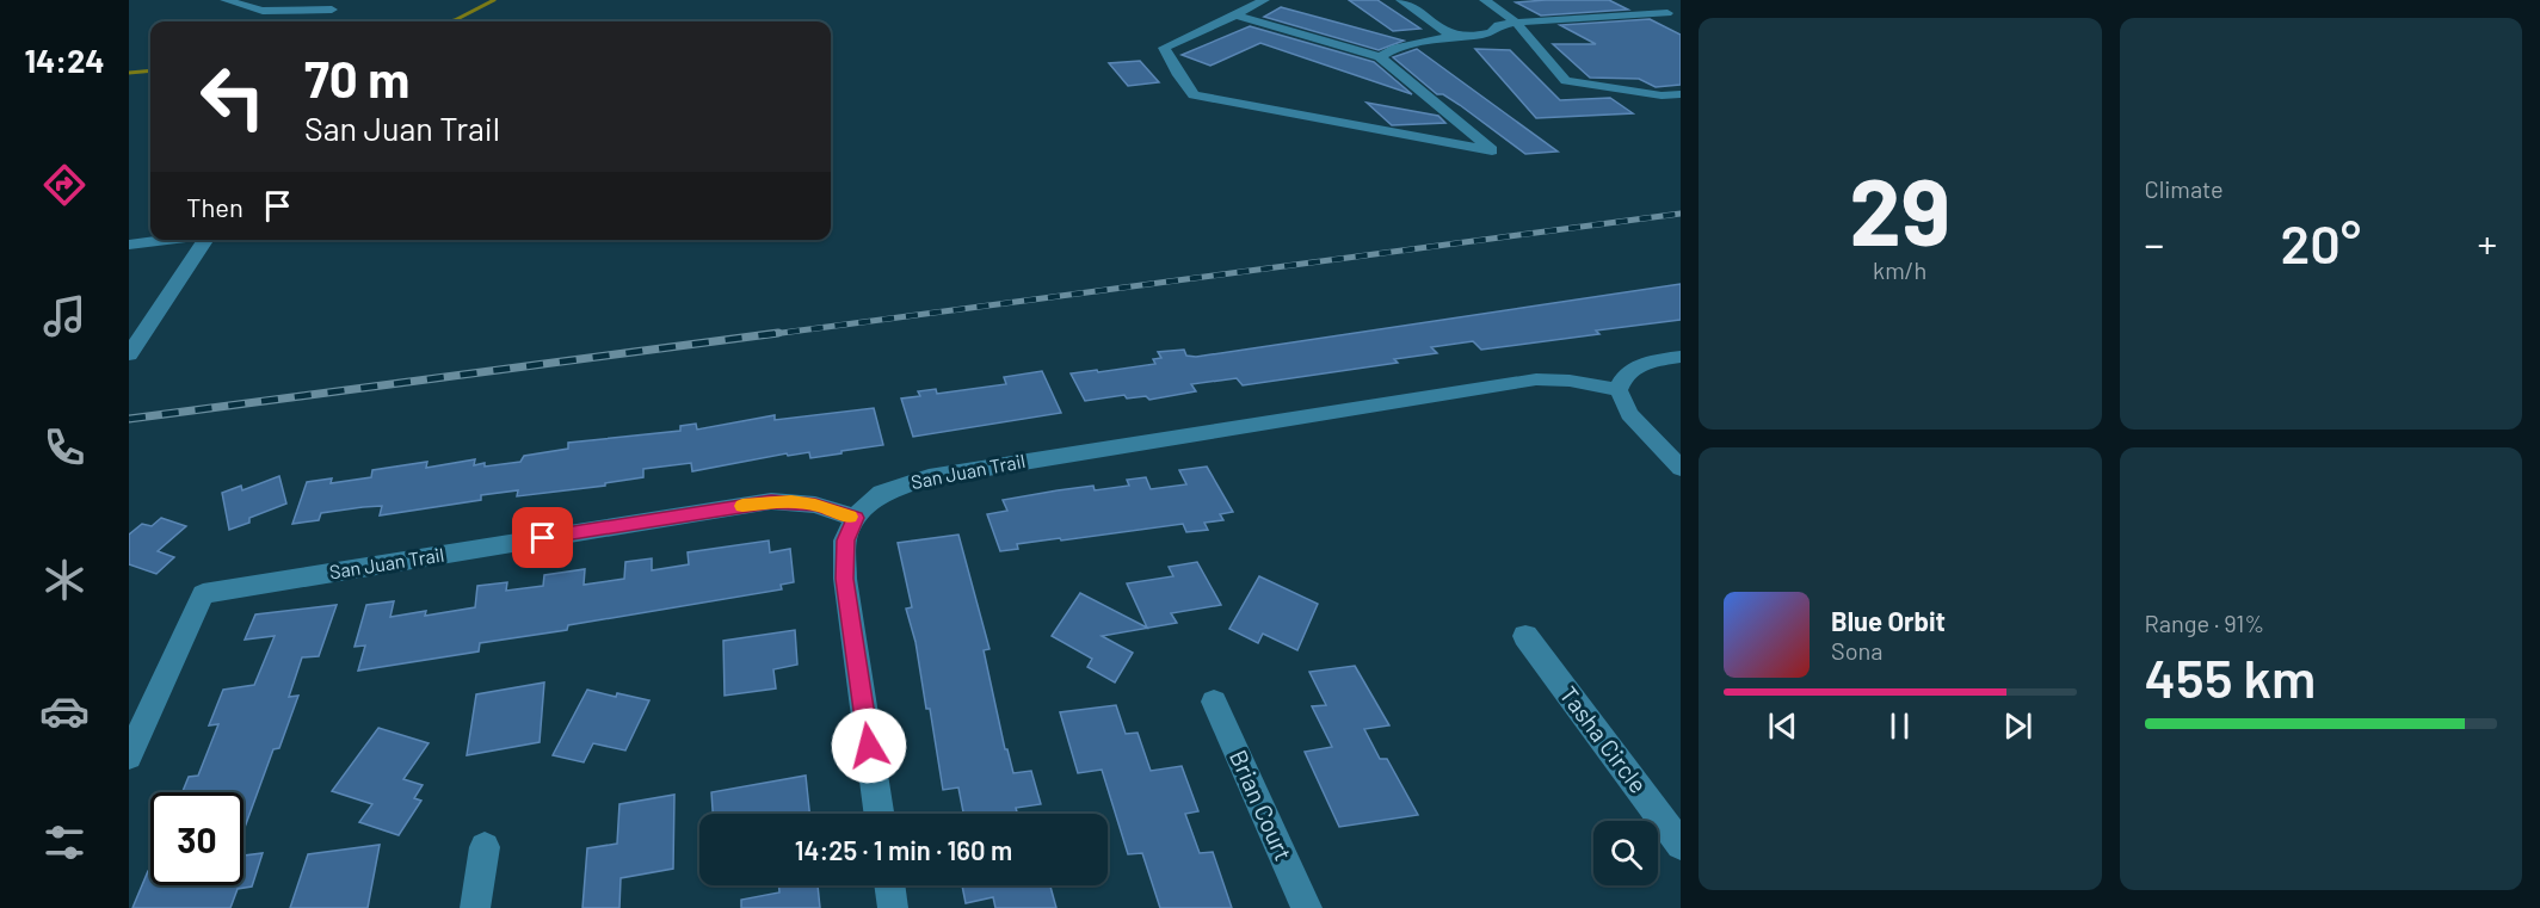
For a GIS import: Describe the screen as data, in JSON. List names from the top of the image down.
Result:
{
  "streets": {
    "street": ["San Juan Trail", "Tasha Circle", "Brian Court"]
  },
  "page": {
    "tabs": "14:24",
    "tile": [
      ["29", "km/h"],
      "Climate",
      ["Range · 91%", "455 km"]
    ],
    "turn": ["70 m", "San Juan Trail"],
    "then": "Then",
    "heat": ["−", "20°", "+"],
    "song": ["Blue Orbit", "Sona"],
    "limit": "30",
    "trip": "14:25 · 1 min · 160 m"
  }
}
